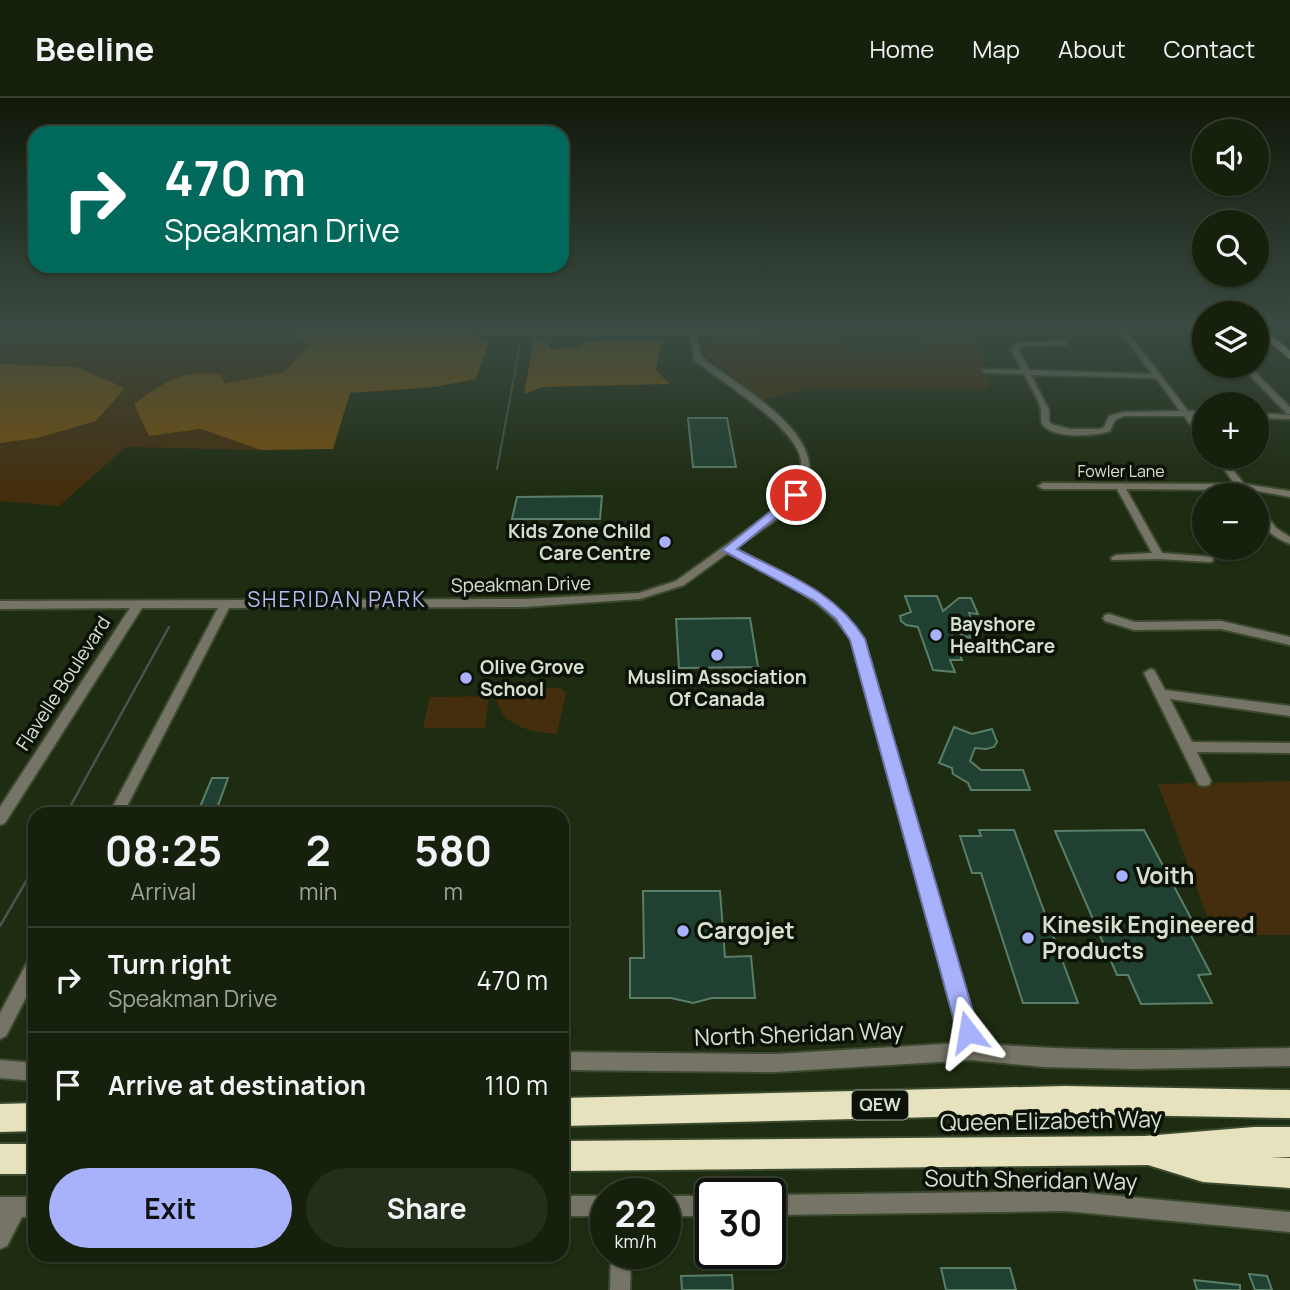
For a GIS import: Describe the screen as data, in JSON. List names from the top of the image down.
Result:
{
  "streets": {
    "highway": ["QEW", "Queen Elizabeth Way"],
    "street": [
      "Fowler Lane",
      "Speakman Drive",
      "Flavelle Boulevard",
      "North Sheridan Way",
      "South Sheridan Way"
    ]
  },
  "crossings": [
    ["Speakman Drive", "Flavelle Boulevard"]
  ],
  "districts": ["SHERIDAN PARK"],
  "places": [
    "Kids Zone Child Care Centre",
    "Bayshore HealthCare",
    "Muslim Association Of Canada",
    "Olive Grove School",
    "Voith",
    "Cargojet",
    "Kinesik Engineered Products"
  ],
  "page": {
    "header": "Beeline",
    "nav": [
      "Home",
      "Map",
      "About",
      "Contact"
    ],
    "map_buttons": ["+", "−"],
    "turn": ["470 m", "Speakman Drive"],
    "eta": [
      "08:25",
      "Arrival",
      "2",
      "min",
      "580",
      "m"
    ],
    "list": [
      {
        "name": "Turn right",
        "note": "Speakman Drive",
        "value": "470 m"
      },
      {
        "name": "Arrive at destination",
        "value": "110 m"
      }
    ],
    "buttons": ["Exit", "Share"],
    "speed": "22 km/h",
    "limit": "30"
  }
}
